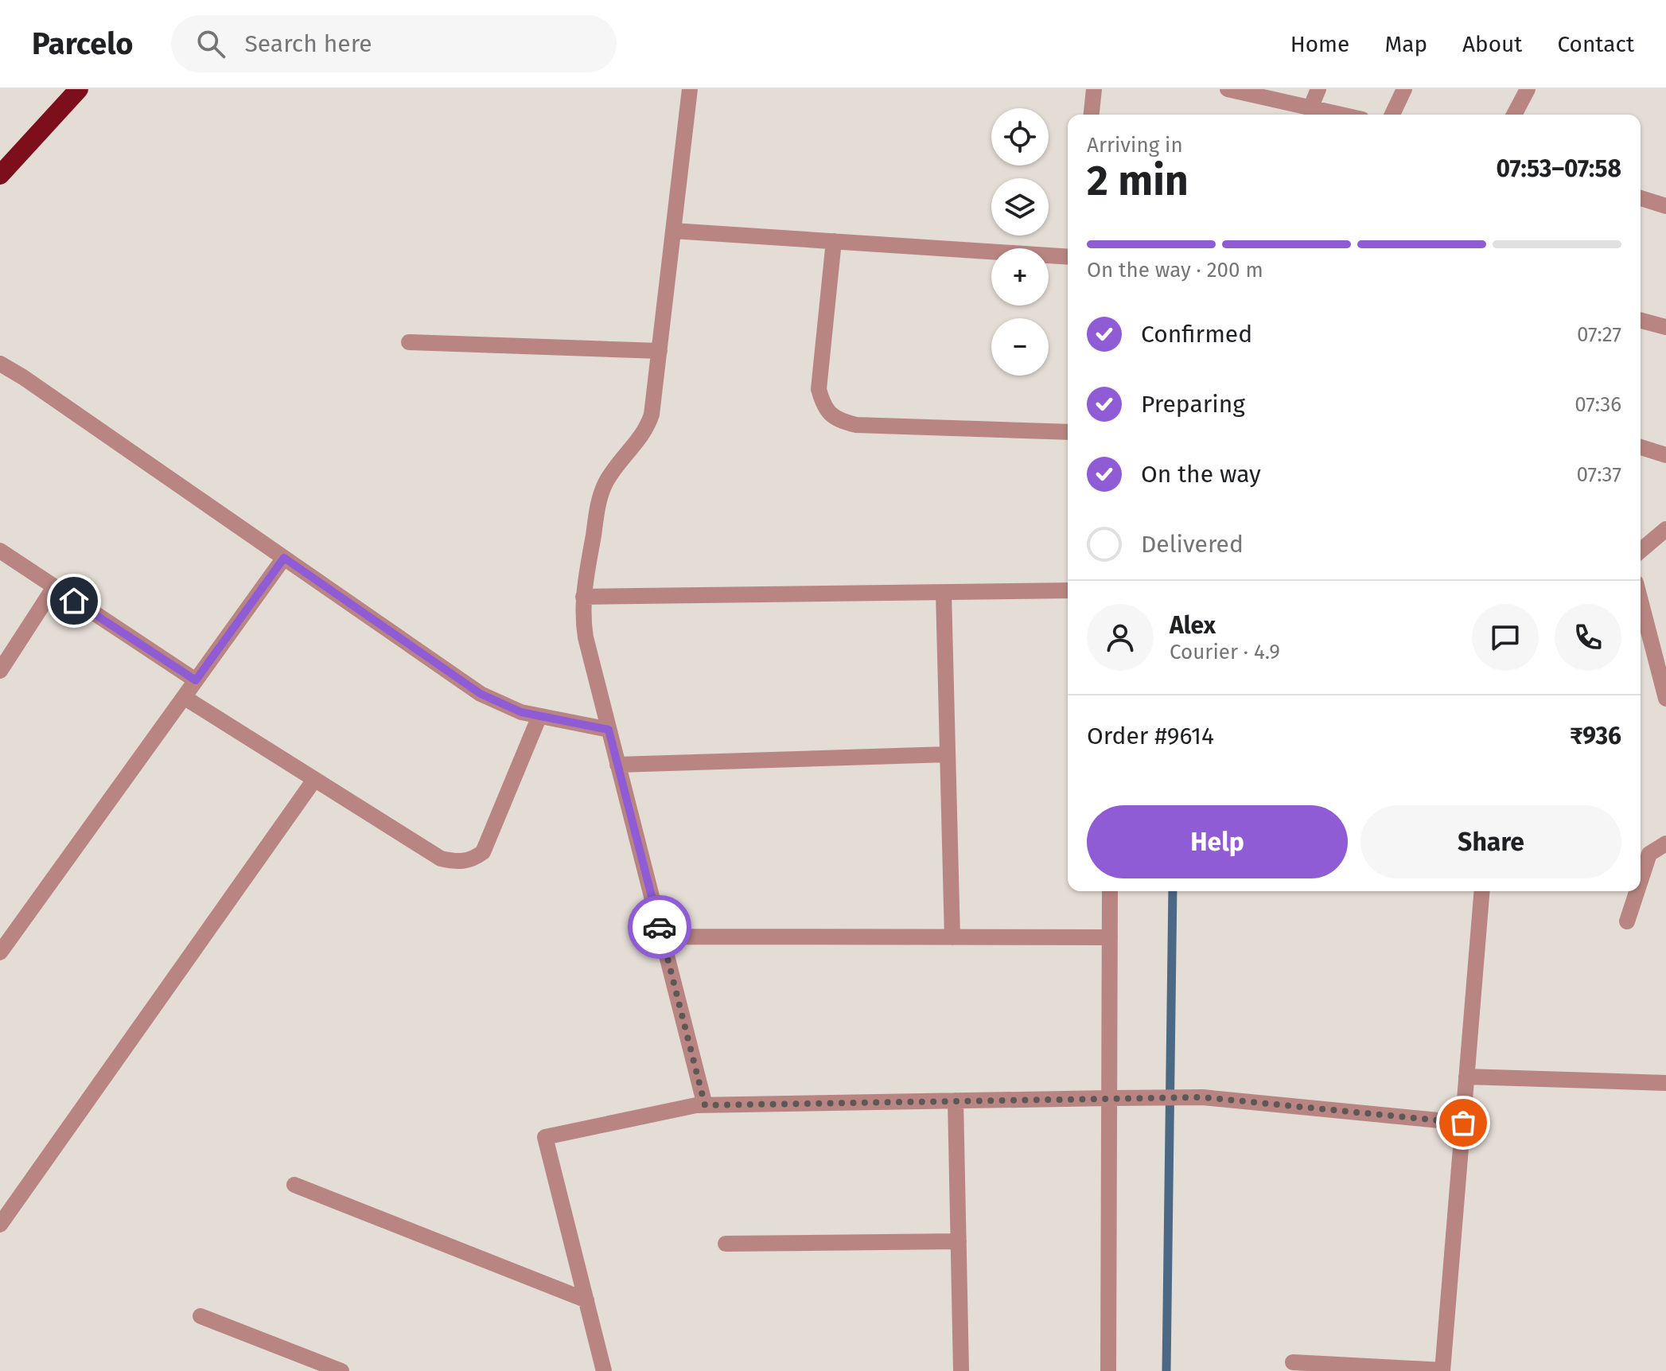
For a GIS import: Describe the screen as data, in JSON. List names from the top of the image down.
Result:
{
  "page": {
    "header": "Parcelo",
    "search": "Search here",
    "nav": [
      "Home",
      "Map",
      "About",
      "Contact"
    ],
    "map_buttons": ["+", "−"],
    "heading": ["2 min", "Arriving in", "07:53–07:58"],
    "panel": [
      "Alex",
      "Courier · 4.9",
      "Order #9614",
      "₹936"
    ],
    "bar": "On the way · 200 m",
    "list": [
      ["Confirmed", "07:27"],
      ["Preparing", "07:36"],
      ["On the way", "07:37"],
      "Delivered"
    ],
    "buttons": ["Help", "Share"]
  }
}
